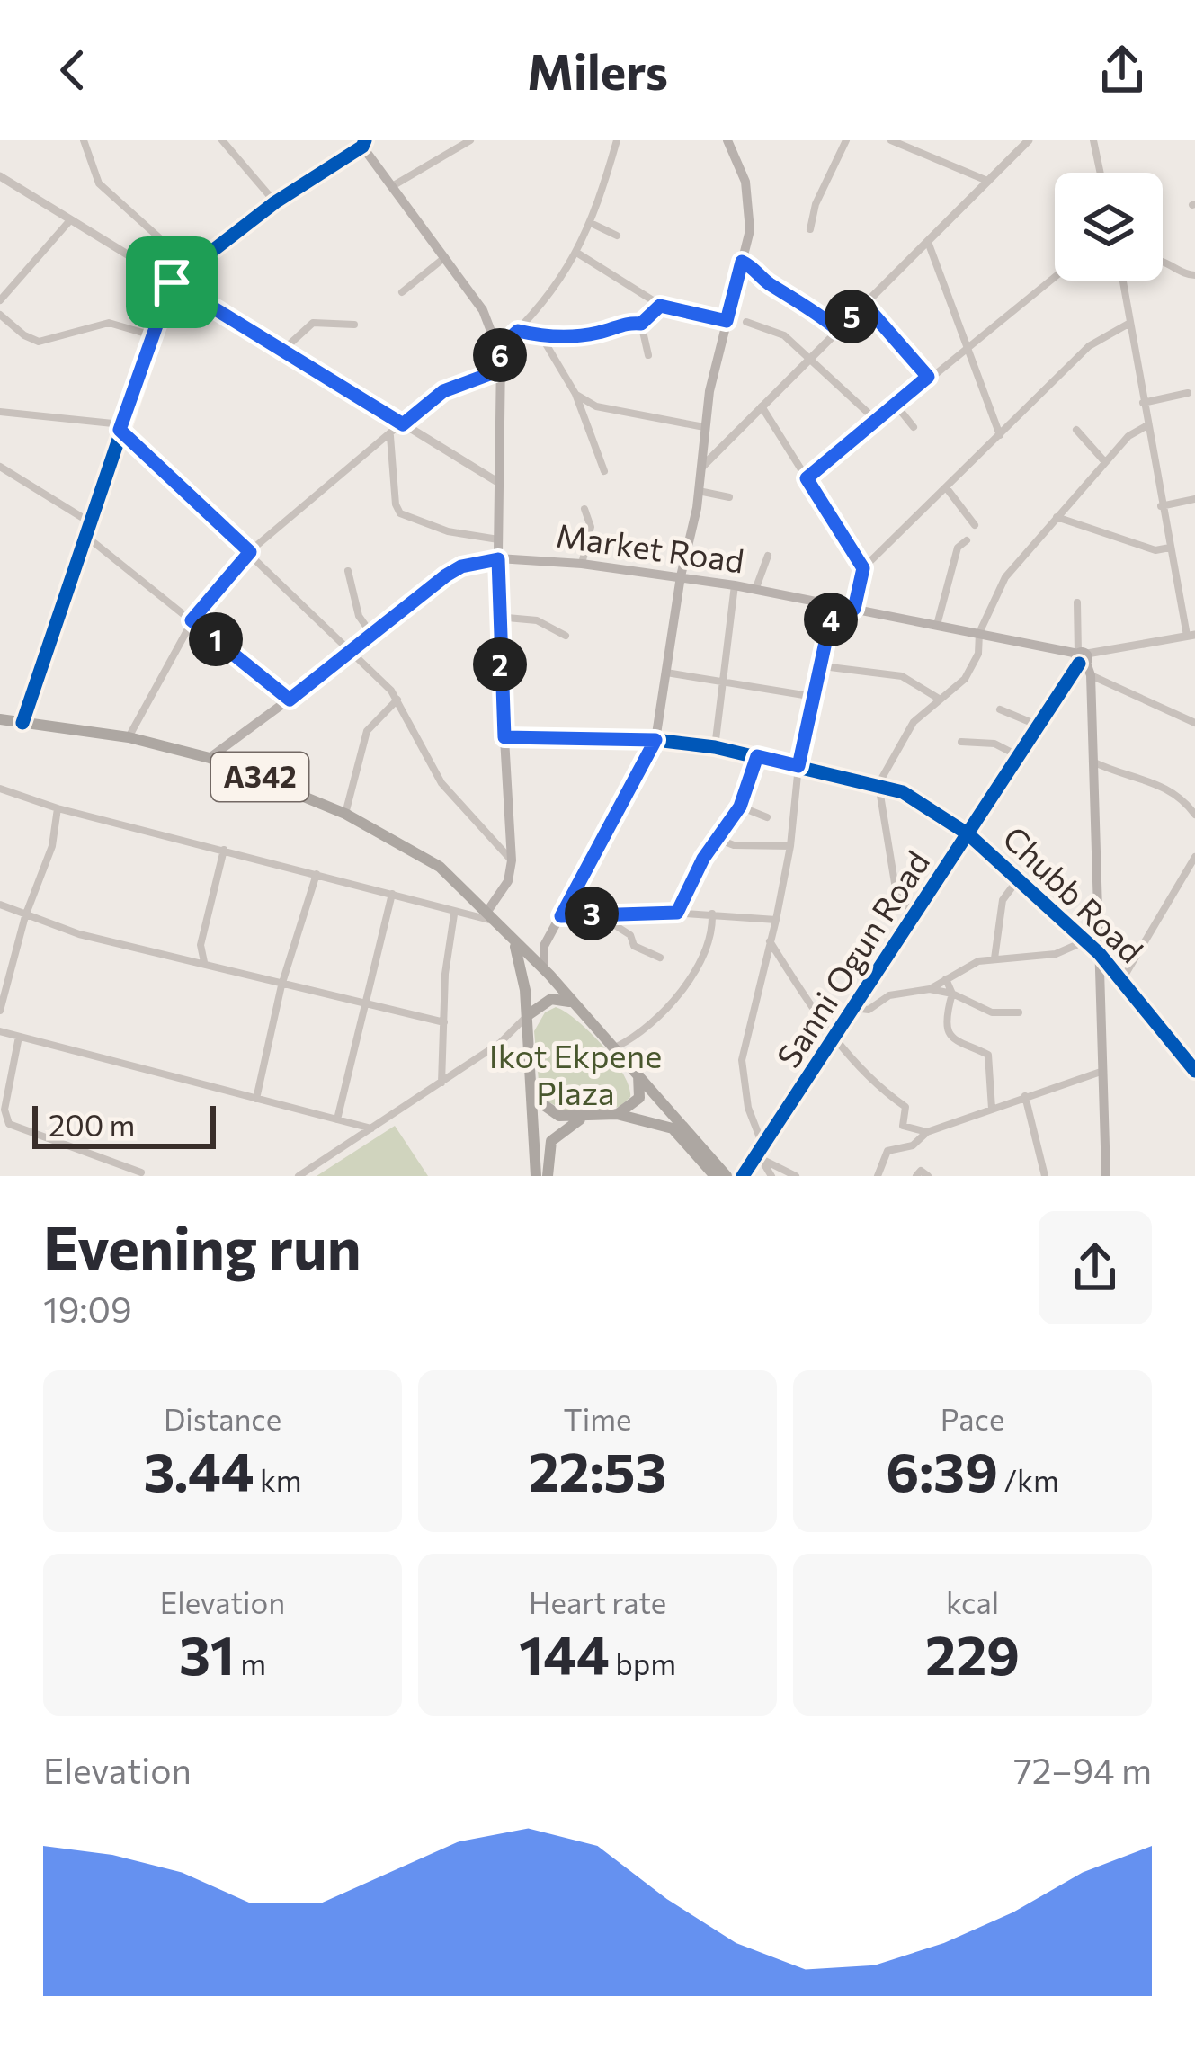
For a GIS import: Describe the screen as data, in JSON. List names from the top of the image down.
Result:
{
  "streets": {
    "highway": ["A342"],
    "main road": ["Market Road"],
    "street": ["Chubb Road", "Sanni Ogun Road"]
  },
  "crossings": [
    ["Market Road", "A342"],
    ["Market Road", "Sanni Ogun Road"],
    ["Chubb Road", "Sanni Ogun Road"]
  ],
  "parks": ["Ikot Ekpene Plaza"],
  "scale_bar": "200 m",
  "page": {
    "header": "Milers",
    "pins": [
      "5",
      "6",
      "4",
      "1",
      "2",
      "3"
    ],
    "scale": "200 m",
    "heading": ["Evening run", "19:09"],
    "stats": [
      ["Distance", "3.44 km"],
      ["Time", "22:53"],
      ["Pace", "6:39 /km"],
      ["Elevation", "31 m"],
      ["Heart rate", "144 bpm"],
      ["kcal", "229"]
    ],
    "chart": ["Elevation", "72–94 m"]
  }
}
